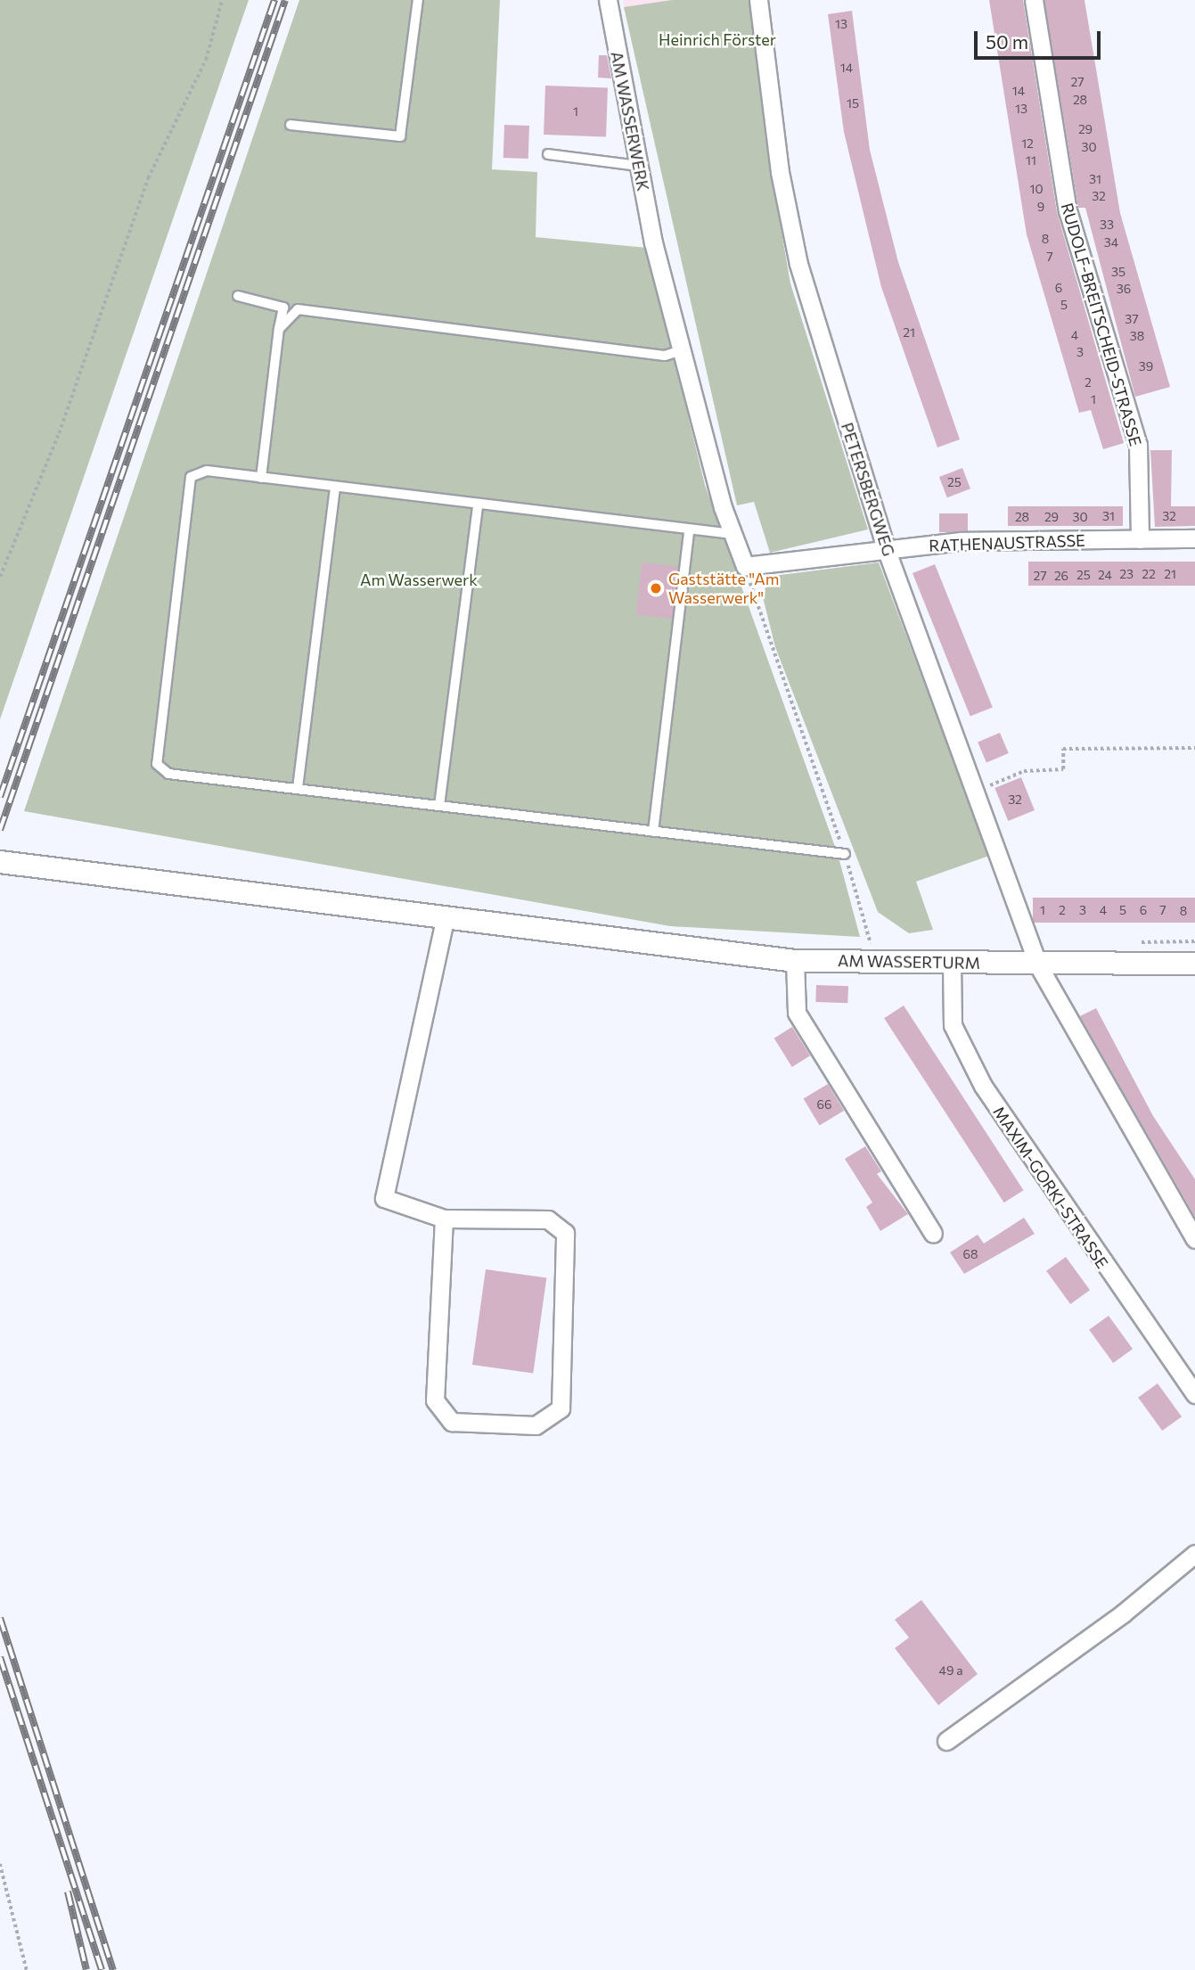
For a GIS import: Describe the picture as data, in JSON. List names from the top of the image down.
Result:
{
  "streets": {
    "street": [
      "AM WASSERWERK",
      "RUDOLF-BREITSCHEID-STRASSE",
      "PETERSBERGWEG",
      "RATHENAUSTRASSE",
      "AM WASSERTURM",
      "MAXIM-GORKI-STRASSE"
    ]
  },
  "crossings": [
    ["AM WASSERWERK", "RATHENAUSTRASSE"],
    ["RUDOLF-BREITSCHEID-STRASSE", "RATHENAUSTRASSE"],
    ["PETERSBERGWEG", "RATHENAUSTRASSE"],
    ["PETERSBERGWEG", "AM WASSERTURM"],
    ["AM WASSERTURM", "MAXIM-GORKI-STRASSE"]
  ],
  "parks": ["Heinrich Förster", "Am Wasserwerk"],
  "places": ["Gaststätte \"Am Wasserwerk\""],
  "house_numbers": [
    "13",
    "14",
    "27",
    "14",
    "28",
    "15",
    "13",
    "1",
    "29",
    "12",
    "30",
    "11",
    "31",
    "10",
    "32",
    "9",
    "33",
    "8",
    "34",
    "7",
    "35",
    "6",
    "36",
    "5",
    "37",
    "21",
    "4",
    "38",
    "3",
    "39",
    "2",
    "1",
    "25",
    "31",
    "32",
    "28",
    "29",
    "30",
    "23",
    "22",
    "21",
    "25",
    "24",
    "27",
    "26",
    "32",
    "1",
    "2",
    "3",
    "4",
    "5",
    "6",
    "7",
    "8",
    "66",
    "68",
    "49 a"
  ],
  "scale_bar": "50 m"
}
